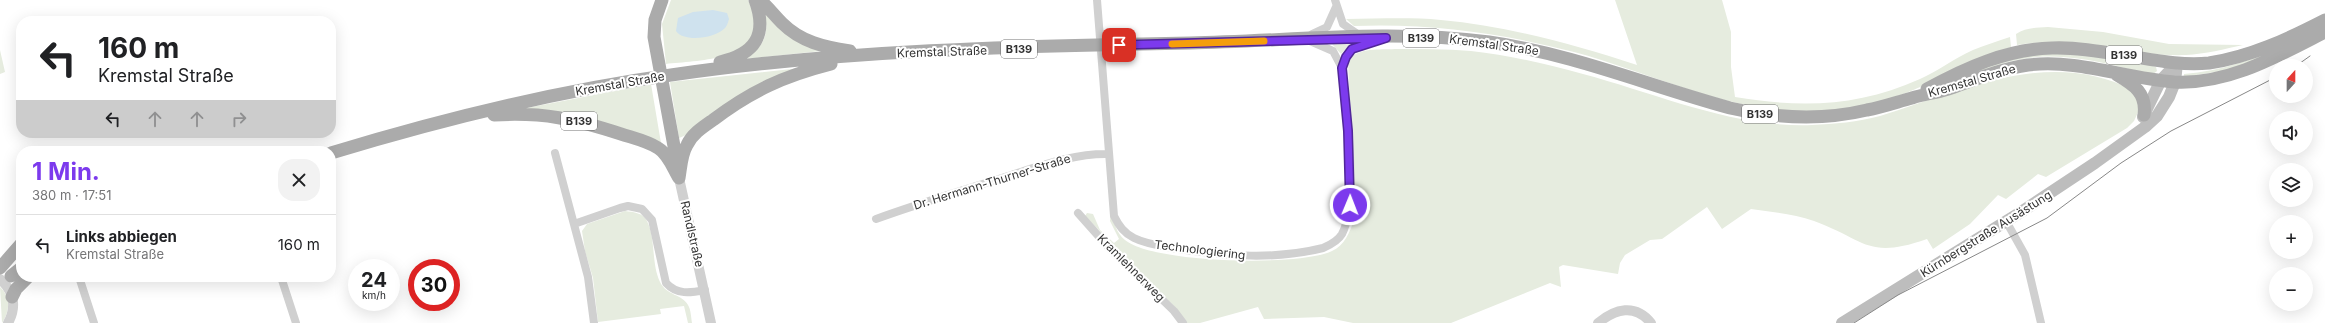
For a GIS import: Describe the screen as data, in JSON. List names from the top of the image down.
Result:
{
  "streets": {
    "main road": ["B139", "Kremstal Straße", "Kürnbergstraße Ausästung"],
    "street": [
      "Dr. Hermann-Thurner-Straße",
      "Randlstraße",
      "Technologiering",
      "Kramlehnerweg"
    ]
  },
  "crossings": [
    ["B139", "Kremstal Straße"],
    ["B139", "Randlstraße"],
    ["B139", "Kürnbergstraße Ausästung"],
    ["Kremstal Straße", "Kürnbergstraße Ausästung"],
    ["Kremstal Straße", "Technologiering"],
    ["Dr. Hermann-Thurner-Straße", "Technologiering"]
  ],
  "north": "top",
  "page": {
    "turn": ["160 m", "Kremstal Straße"],
    "map_buttons": ["+", "−"],
    "heading": ["1 Min.", "380 m · 17:51"],
    "list": [
      {
        "name": "Links abbiegen",
        "note": "Kremstal Straße",
        "value": "160 m"
      }
    ],
    "speed": "24 km/h",
    "limit": "30"
  }
}
